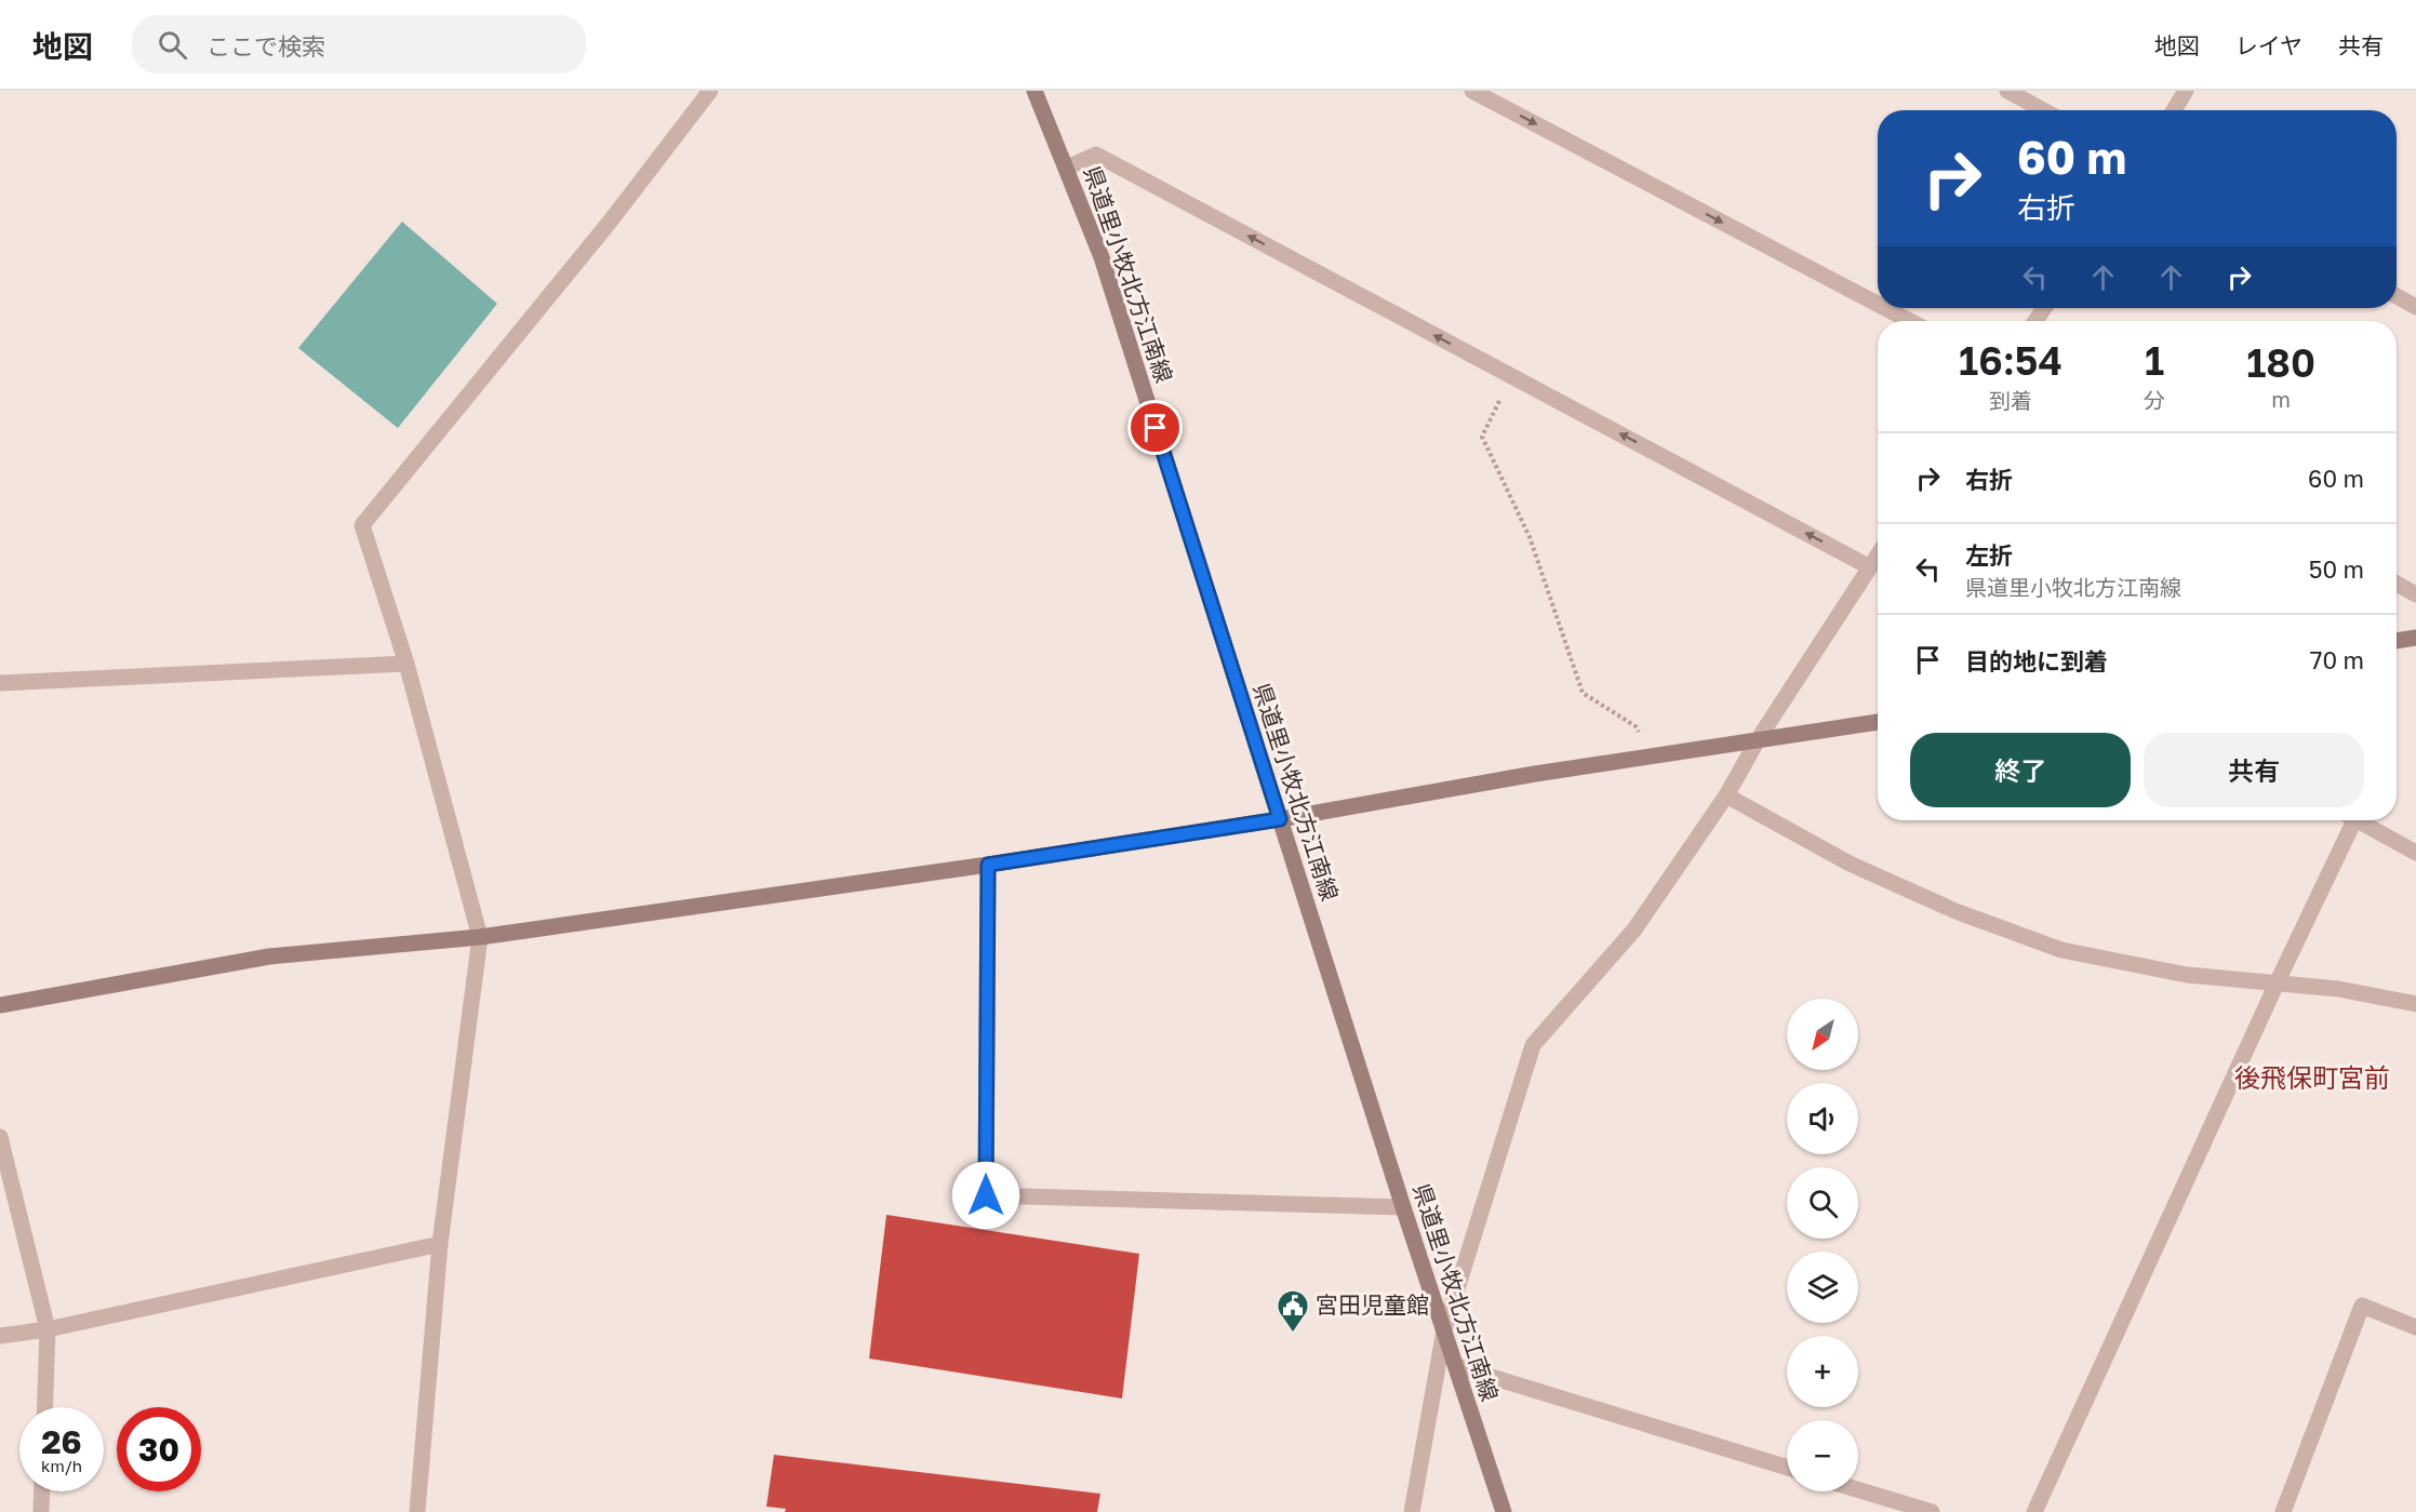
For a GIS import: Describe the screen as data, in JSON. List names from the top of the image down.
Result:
{
  "streets": {
    "street": ["県道里小牧北方江南線"]
  },
  "districts": ["後飛保町宮前"],
  "places": {
    "public building": ["宮田児童館"]
  },
  "north": "bottom left",
  "page": {
    "header": "地図",
    "search": "ここで検索",
    "nav": ["地図", "レイヤ", "共有"],
    "turn": ["60 m", "右折"],
    "eta": [
      "16:54",
      "到着",
      "1",
      "分",
      "180",
      "m"
    ],
    "list": [
      {
        "name": "右折",
        "value": "60 m"
      },
      {
        "name": "左折",
        "note": "県道里小牧北方江南線",
        "value": "50 m"
      },
      {
        "name": "目的地に到着",
        "value": "70 m"
      }
    ],
    "buttons": ["終了", "共有"],
    "map_buttons": ["+", "−"],
    "speed": "26 km/h",
    "limit": "30"
  }
}
